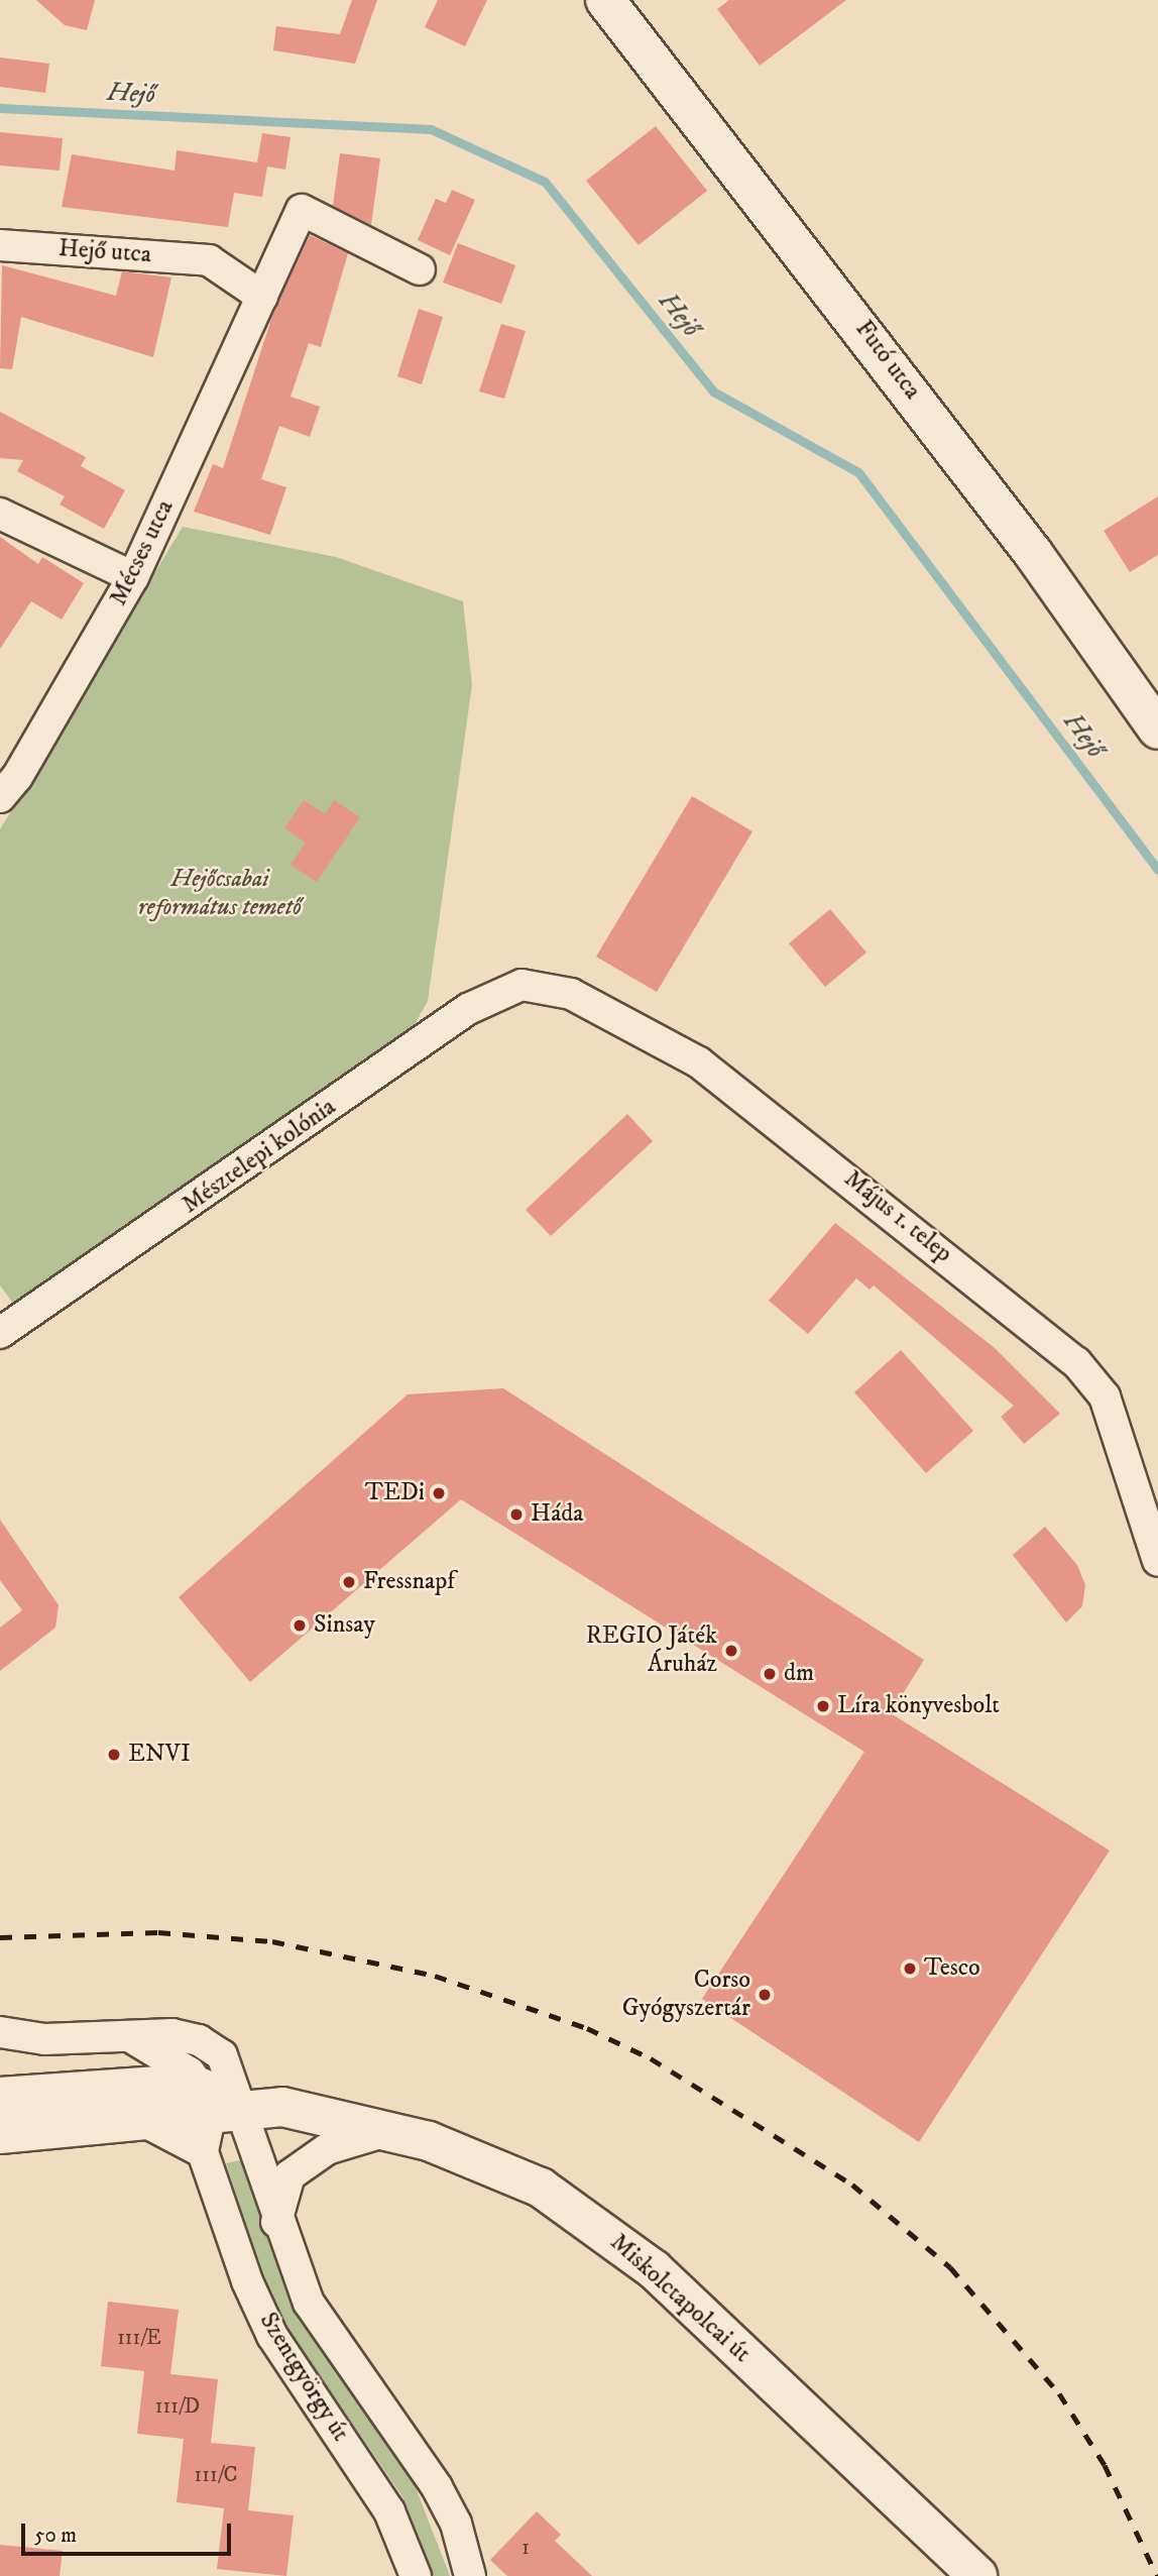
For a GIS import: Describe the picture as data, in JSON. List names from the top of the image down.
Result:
{
  "streets": {
    "street": [
      "Hejő utca",
      "Futó utca",
      "Mécses utca",
      "Mésztelepi kolónia",
      "Május 1. telep",
      "Miskolctapolcai út",
      "Szentgyörgy út"
    ]
  },
  "crossings": [
    ["Hejő utca", "Mécses utca"],
    ["Mésztelepi kolónia", "Május 1. telep"],
    ["Miskolctapolcai út", "Szentgyörgy út"]
  ],
  "water": ["Hejő"],
  "parks": ["Hejőcsabai református temető"],
  "places": [
    "TEDi",
    "Háda",
    "Fressnapf",
    "Sinsay",
    "REGIO Játék Áruház",
    "dm",
    "Líra könyvesbolt",
    "ENVI",
    "Tesco",
    "Corso Gyógyszertár"
  ],
  "house_numbers": [
    "111/E",
    "111/D",
    "111/C",
    "1"
  ],
  "scale_bar": "50 m"
}
